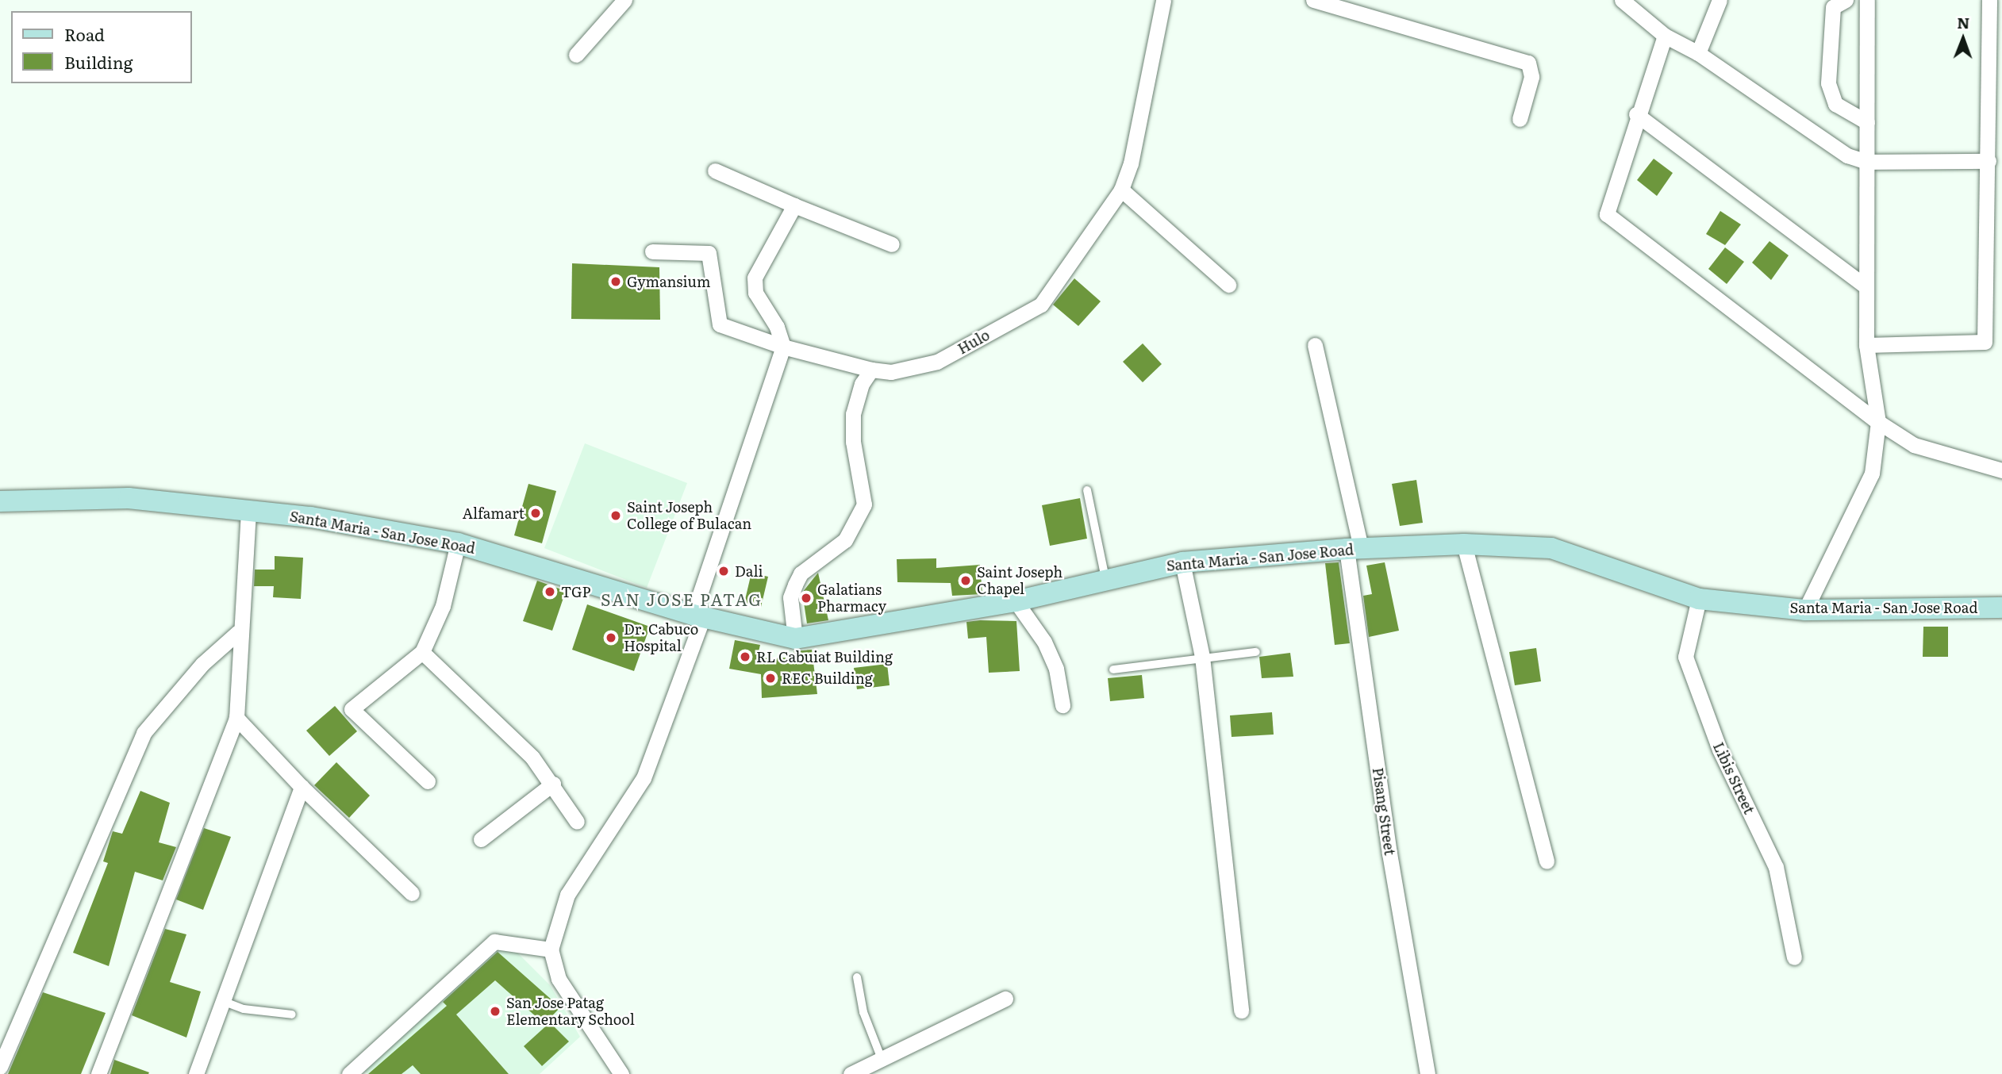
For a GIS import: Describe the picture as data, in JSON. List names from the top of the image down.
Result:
{
  "streets": {
    "main road": ["Santa Maria - San Jose Road"],
    "street": ["Hulo", "Libis Street", "Pisang Street"]
  },
  "crossings": [
    ["Santa Maria - San Jose Road", "Libis Street"],
    ["Santa Maria - San Jose Road", "Pisang Street"]
  ],
  "districts": ["SAN JOSE PATAG"],
  "places": [
    "Gymansium",
    "Alfamart",
    "Saint Joseph College of Bulacan",
    "Dali",
    "Saint Joseph Chapel",
    "TGP",
    "Galatians Pharmacy",
    "Dr. Cabuco Hospital",
    "RL Cabuiat Building",
    "REC Building",
    "San Jose Patag Elementary School"
  ],
  "legend": ["Road", "Building"],
  "north": "top"
}
